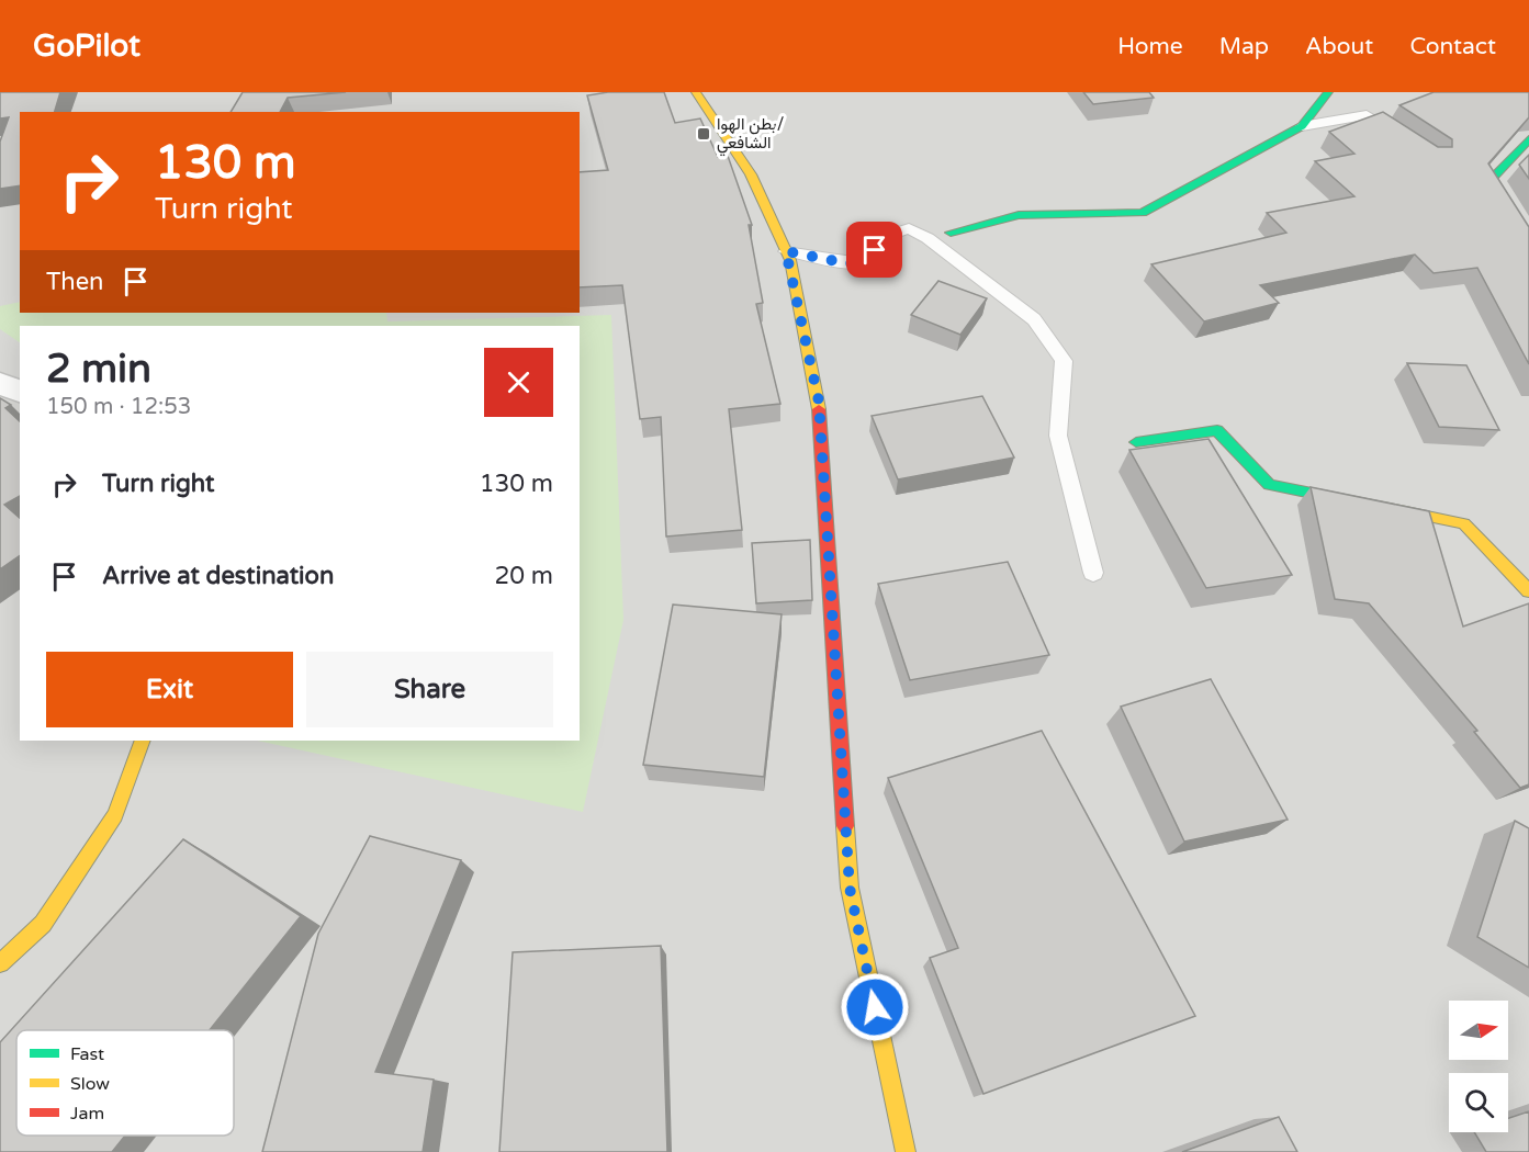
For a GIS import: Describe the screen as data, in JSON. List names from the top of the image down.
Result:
{
  "places": {
    "transit": ["بطن الهوا/ الشافعي"]
  },
  "legend": ["Fast", "Slow", "Jam"],
  "north": "right",
  "page": {
    "header": "GoPilot",
    "nav": [
      "Home",
      "Map",
      "About",
      "Contact"
    ],
    "turn": ["130 m", "Turn right"],
    "then": "Then",
    "heading": ["2 min", "150 m · 12:53"],
    "list": [
      {
        "name": "Turn right",
        "value": "130 m"
      },
      {
        "name": "Arrive at destination",
        "value": "20 m"
      }
    ],
    "buttons": ["Exit", "Share"]
  }
}
